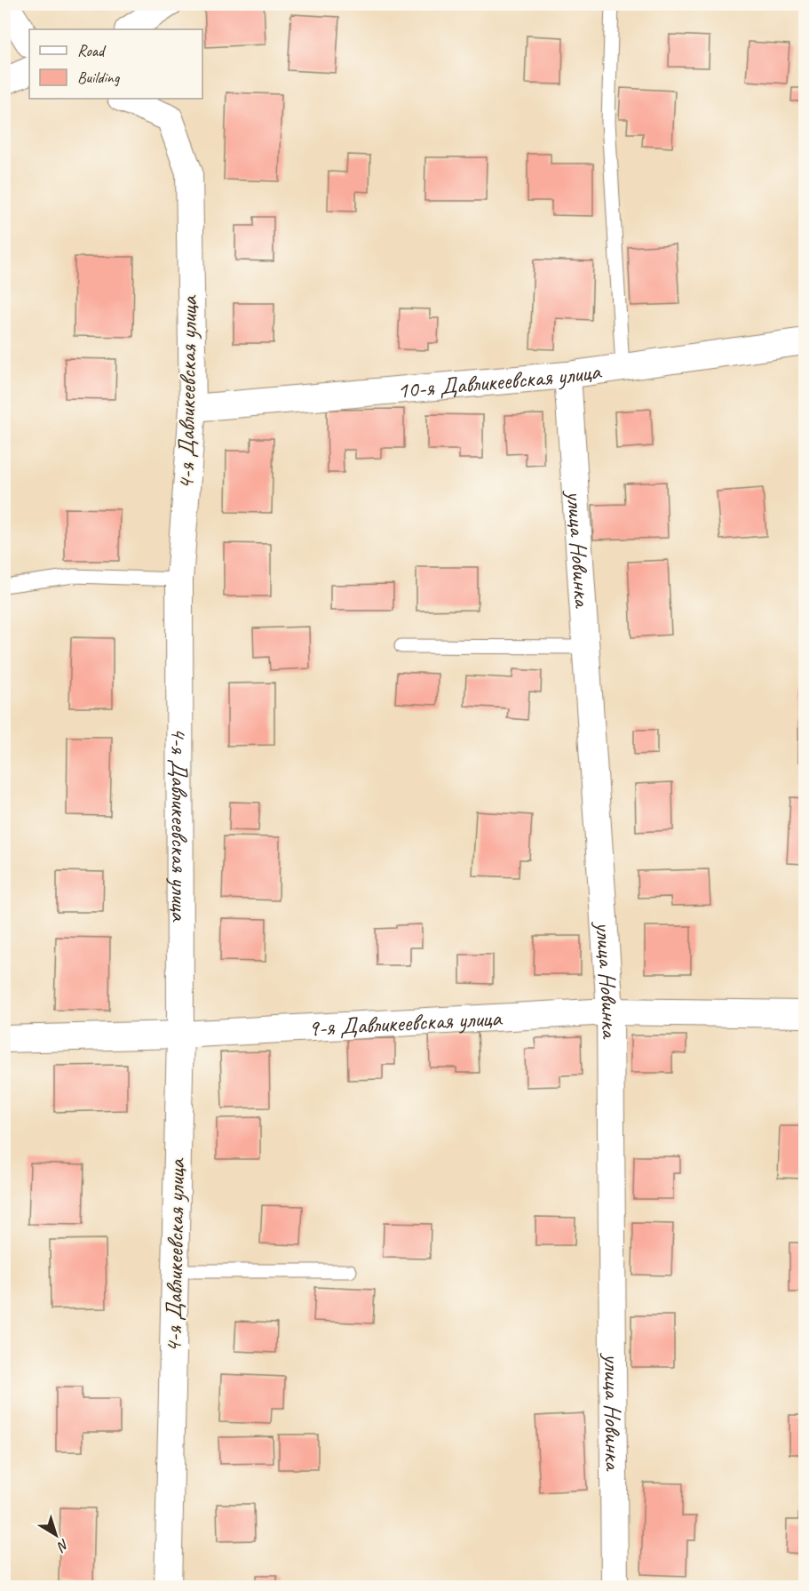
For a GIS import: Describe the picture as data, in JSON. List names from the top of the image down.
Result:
{
  "streets": {
    "street": [
      "10-я Давликеевская улица",
      "4-я Давликеевская улица",
      "улица Новинка",
      "9-я Давликеевская улица"
    ]
  },
  "crossings": [
    ["10-я Давликеевская улица", "4-я Давликеевская улица"],
    ["10-я Давликеевская улица", "улица Новинка"],
    ["4-я Давликеевская улица", "9-я Давликеевская улица"],
    ["улица Новинка", "9-я Давликеевская улица"]
  ],
  "legend": ["Road", "Building"],
  "north": "bottom right"
}
